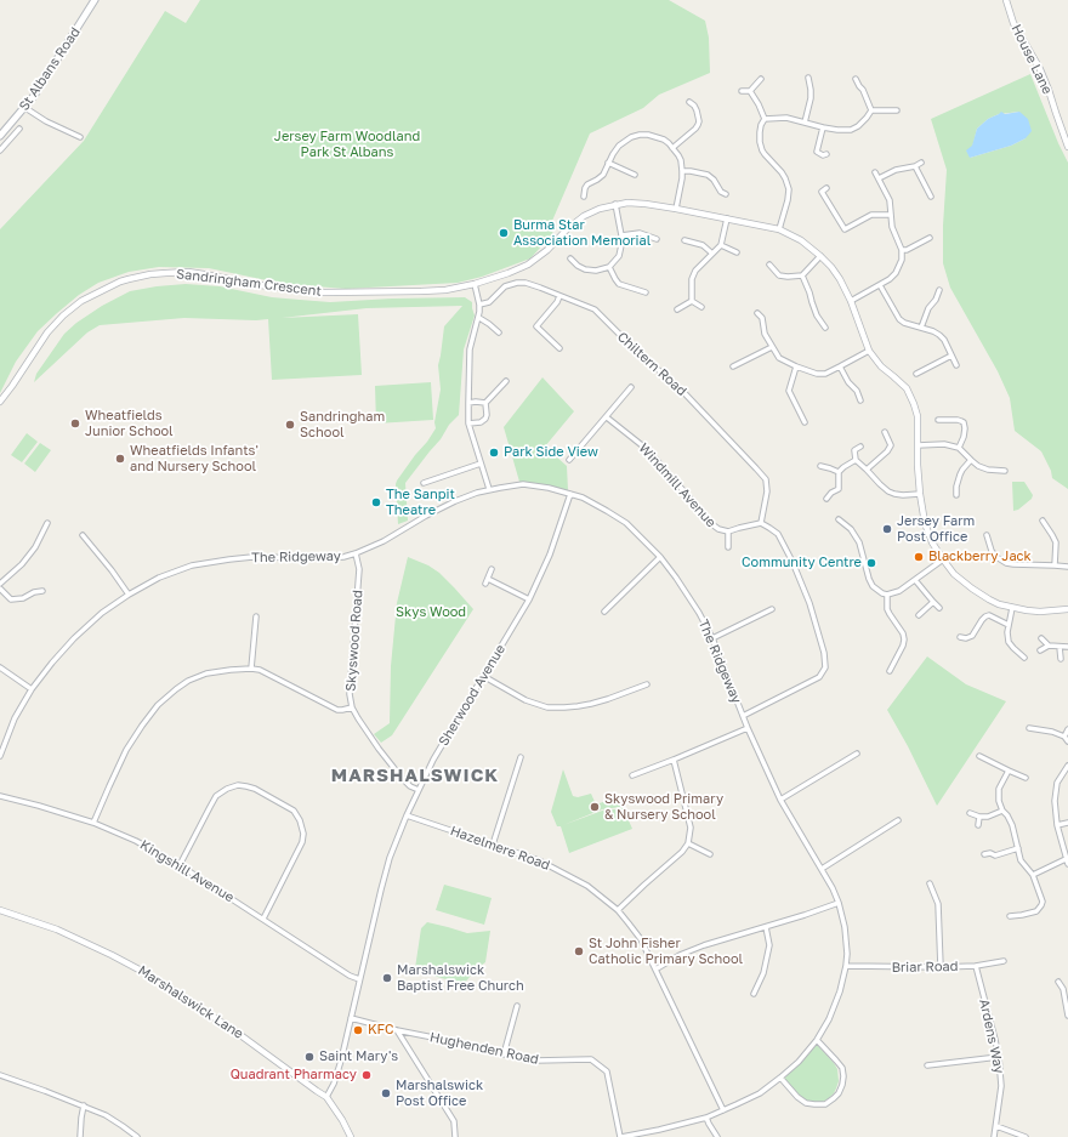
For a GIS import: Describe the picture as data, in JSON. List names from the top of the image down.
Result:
{
  "streets": {
    "main road": ["St Albans Road"],
    "street": [
      "House Lane",
      "Sandringham Crescent",
      "Chiltern Road",
      "Windmill Avenue",
      "The Ridgeway",
      "Skyswood Road",
      "Sherwood Avenue",
      "Hazelmere Road",
      "Kingshill Avenue",
      "Briar Road",
      "Marshalswick Lane",
      "Ardens Way",
      "Hughenden Road"
    ]
  },
  "crossings": [
    ["Chiltern Road", "Windmill Avenue"],
    ["The Ridgeway", "Skyswood Road"],
    ["The Ridgeway", "Sherwood Avenue"],
    ["The Ridgeway", "Hazelmere Road"],
    ["The Ridgeway", "Briar Road"],
    ["The Ridgeway", "Hughenden Road"],
    ["Skyswood Road", "Sherwood Avenue"],
    ["Sherwood Avenue", "Hazelmere Road"],
    ["Sherwood Avenue", "Kingshill Avenue"],
    ["Sherwood Avenue", "Marshalswick Lane"],
    ["Sherwood Avenue", "Hughenden Road"],
    ["Briar Road", "Ardens Way"]
  ],
  "districts": ["MARSHALSWICK"],
  "parks": ["Jersey Farm Woodland Park St Albans", "Skys Wood"],
  "places": [
    "Burma Star Association Memorial",
    "Wheatfields Junior School",
    "Sandringham School",
    "Park Side View",
    "Wheatfields Infants' and Nursery School",
    "The Sanpit Theatre",
    "Jersey Farm Post Office",
    "Blackberry Jack",
    "Community Centre",
    "Skyswood Primary & Nursery School",
    "St John Fisher Catholic Primary School",
    "Marshalswick Baptist Free Church",
    "KFC",
    "Saint Mary's",
    "Quadrant Pharmacy",
    "Marshalswick Post Office"
  ]
}
